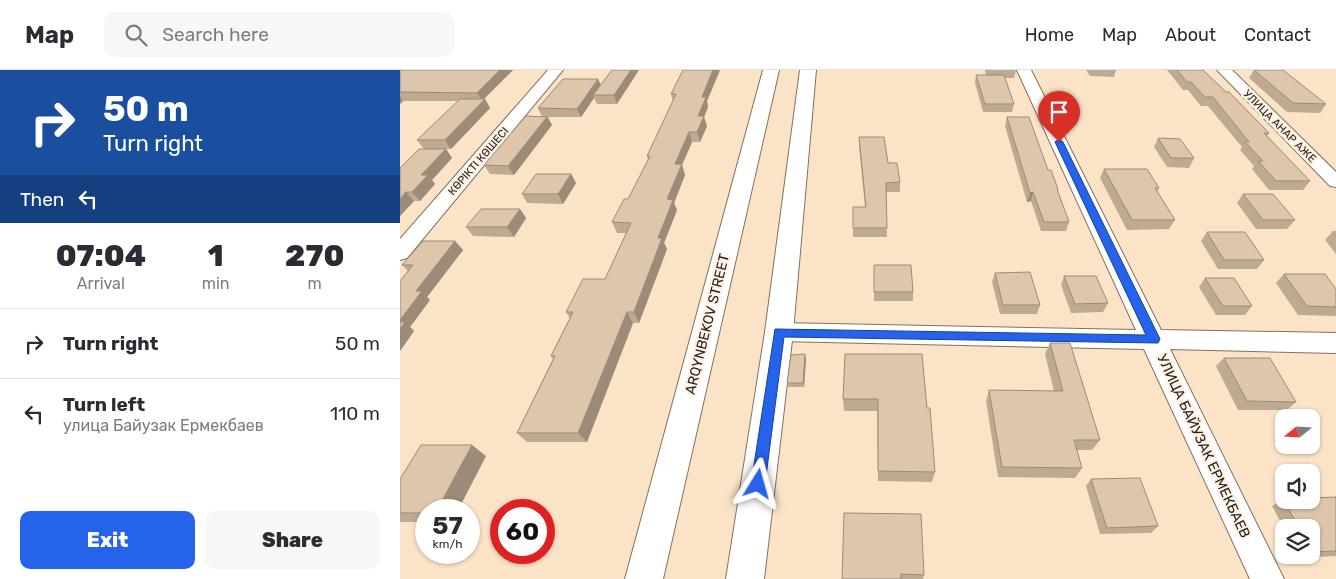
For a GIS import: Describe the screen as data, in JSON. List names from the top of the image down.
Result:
{
  "streets": {
    "main road": ["ARQYNBEKOV STREET"],
    "street": ["УЛИЦА АНАР АЖЕ", "КӨРІКТІ КӨШЕСІ", "УЛИЦА БАЙУЗАК ЕРМЕКБАЕВ"]
  },
  "north": "left",
  "page": {
    "header": "Map",
    "search": "Search here",
    "nav": [
      "Home",
      "Map",
      "About",
      "Contact"
    ],
    "turn": ["50 m", "Turn right"],
    "then": "Then",
    "eta": [
      "07:04",
      "Arrival",
      "1",
      "min",
      "270",
      "m"
    ],
    "list": [
      {
        "name": "Turn right",
        "value": "50 m"
      },
      {
        "name": "Turn left",
        "note": "улица Байузак Ермекбаев",
        "value": "110 m"
      }
    ],
    "speed": "57 km/h",
    "limit": "60",
    "buttons": ["Exit", "Share"]
  }
}
